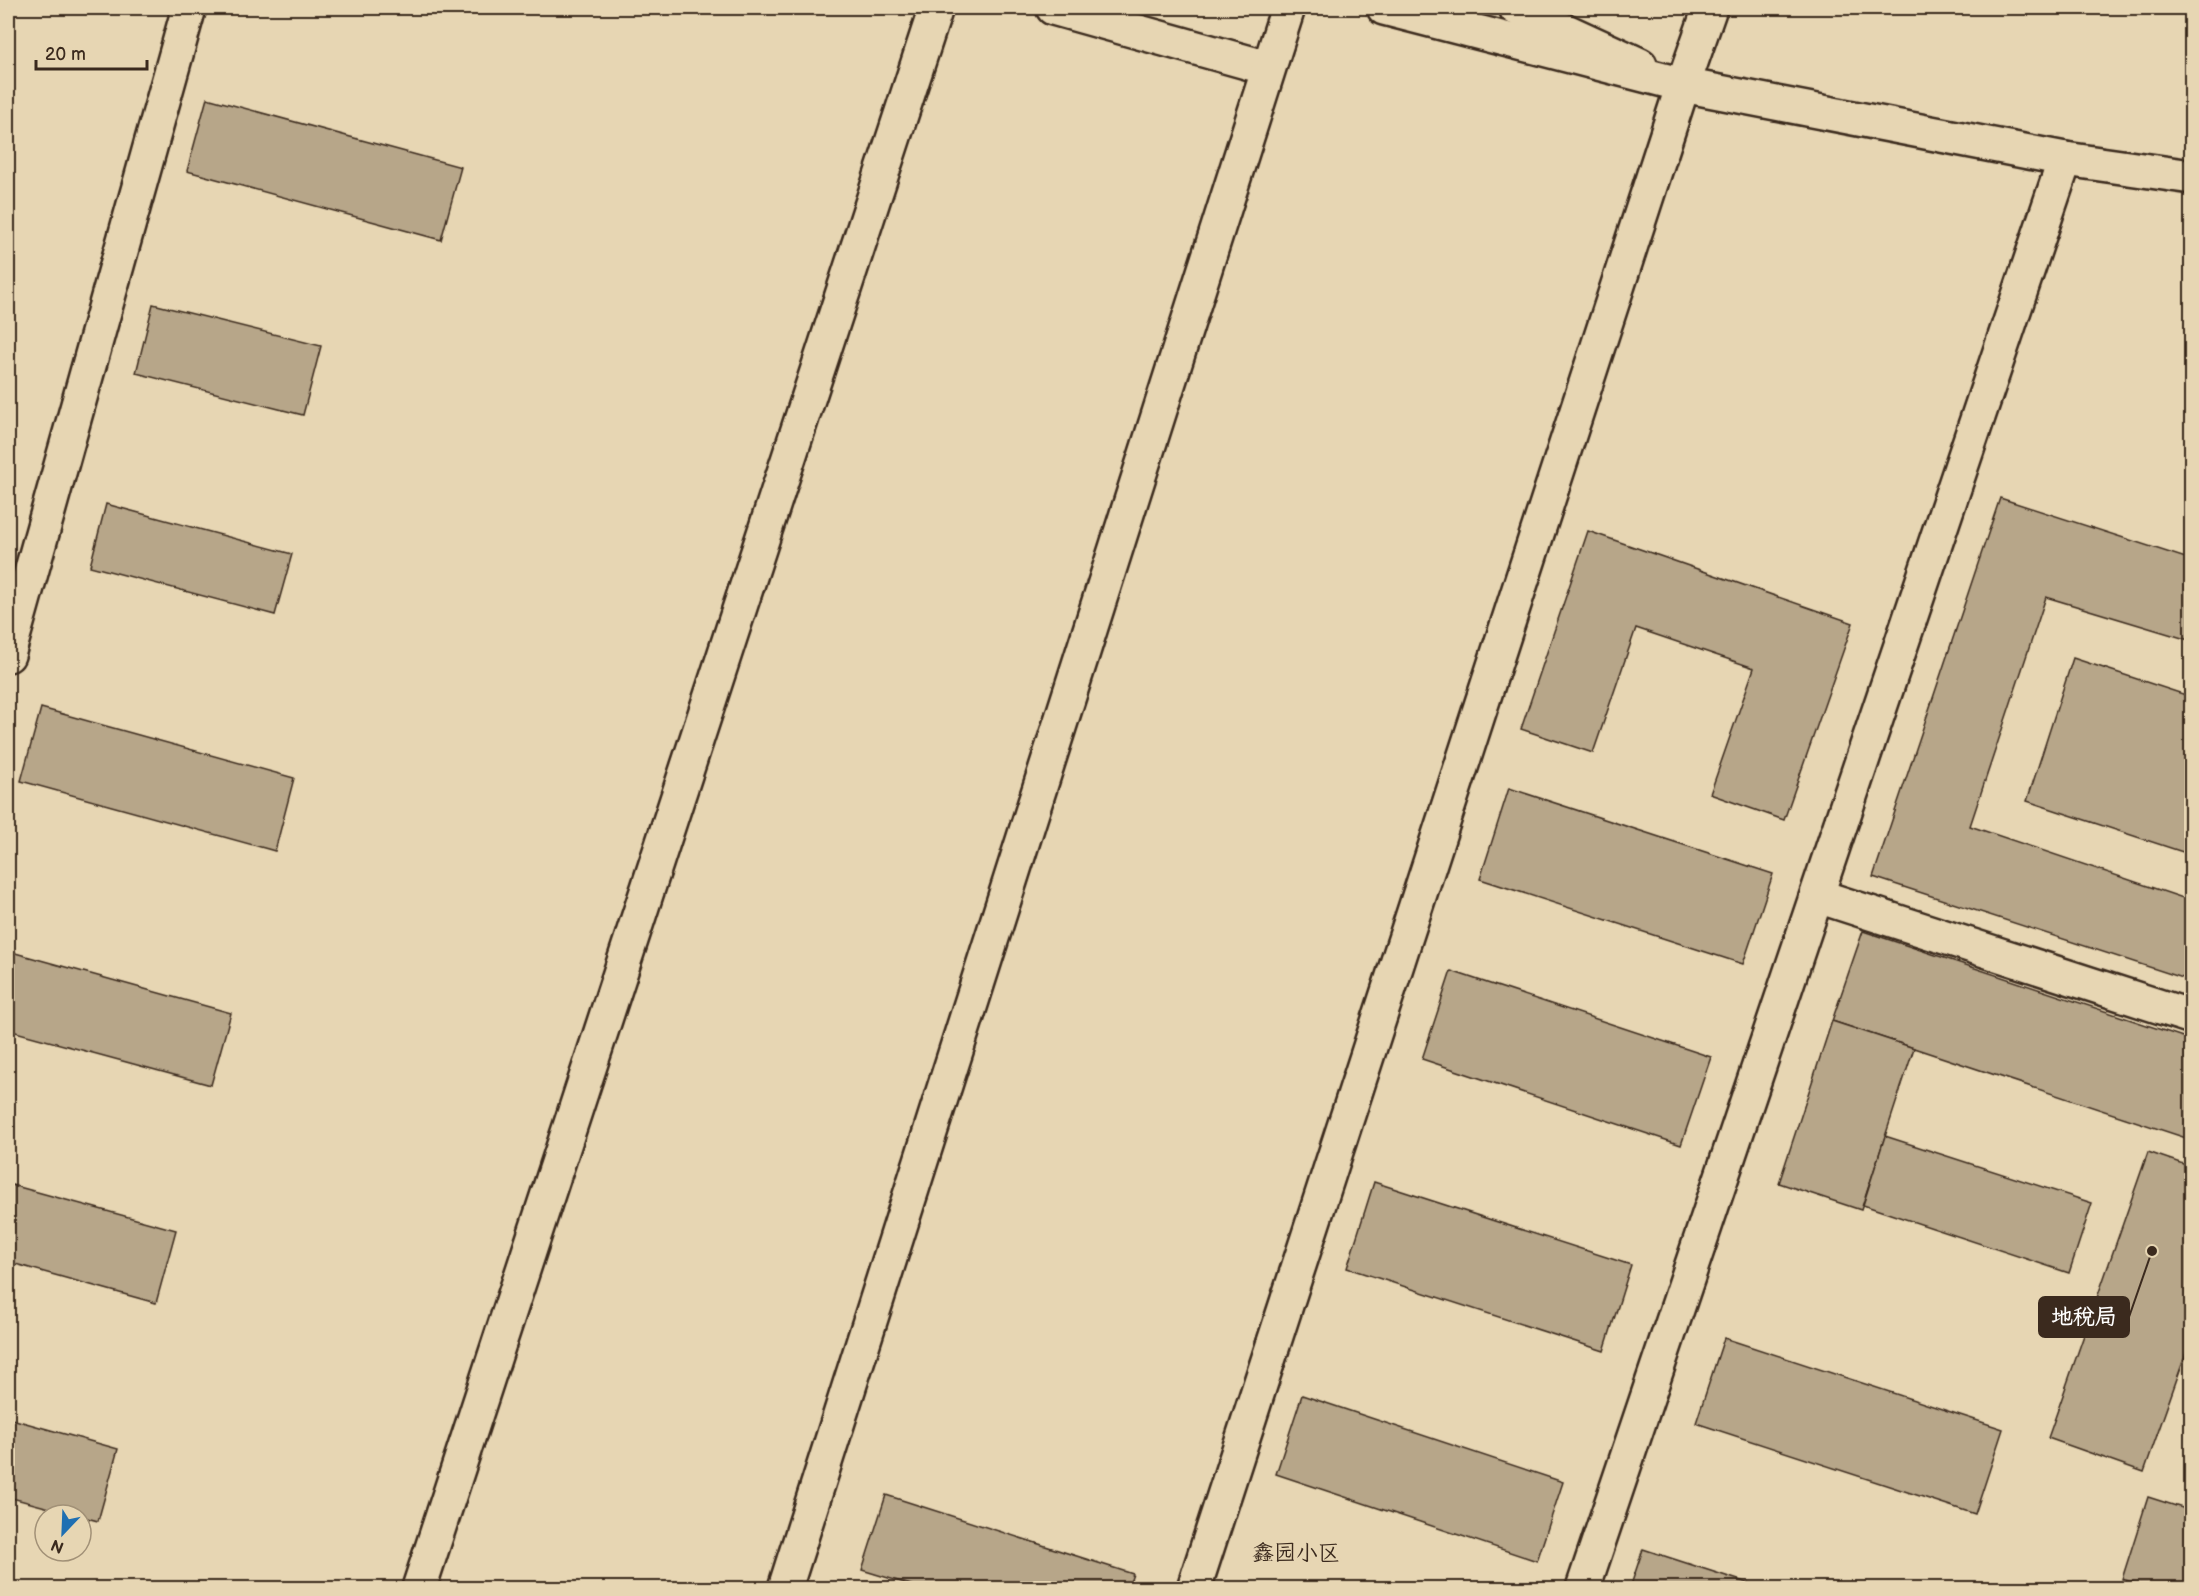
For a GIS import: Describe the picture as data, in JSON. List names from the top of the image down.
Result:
{
  "districts": ["鑫园小区"],
  "places": ["地税局"],
  "scale_bar": "20 m",
  "north": "bottom left"
}
